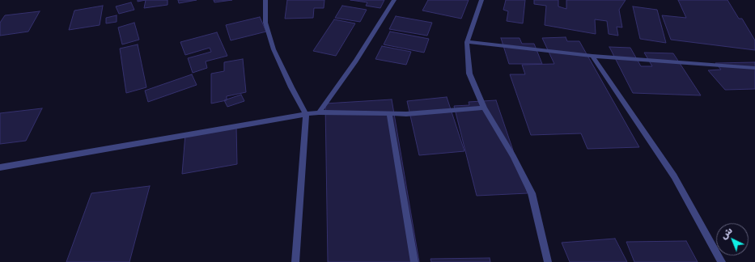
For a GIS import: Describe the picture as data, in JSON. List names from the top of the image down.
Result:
{
  "north": "top left"
}
